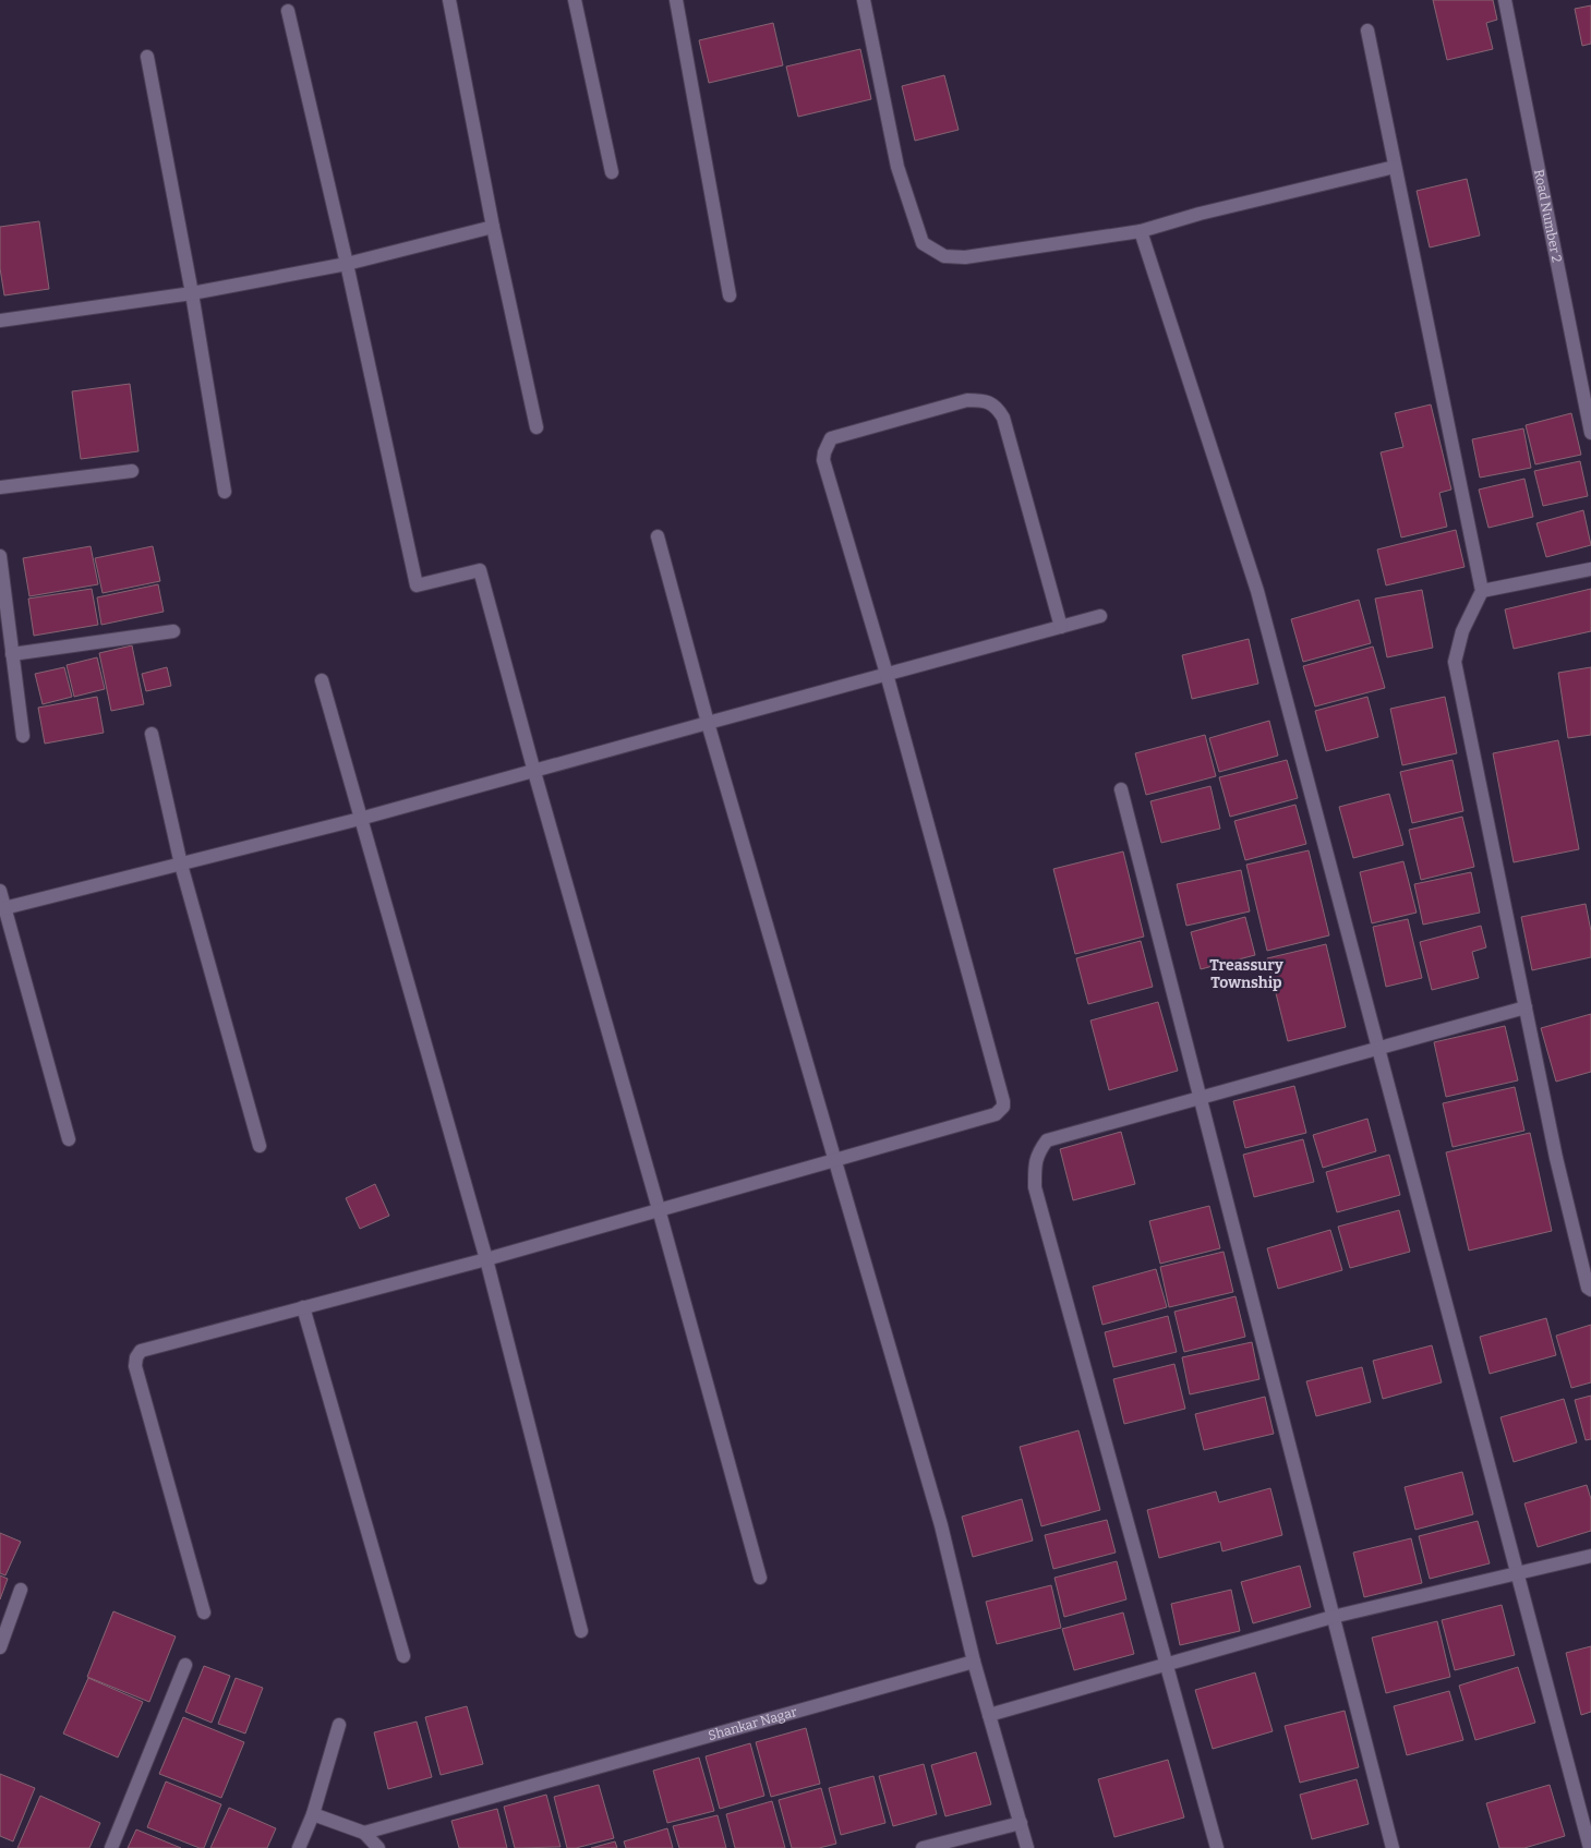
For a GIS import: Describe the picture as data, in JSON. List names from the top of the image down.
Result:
{
  "streets": {
    "street": ["Road Number 2", "Shankar Nagar"]
  },
  "districts": ["Treassury Township"]
}
